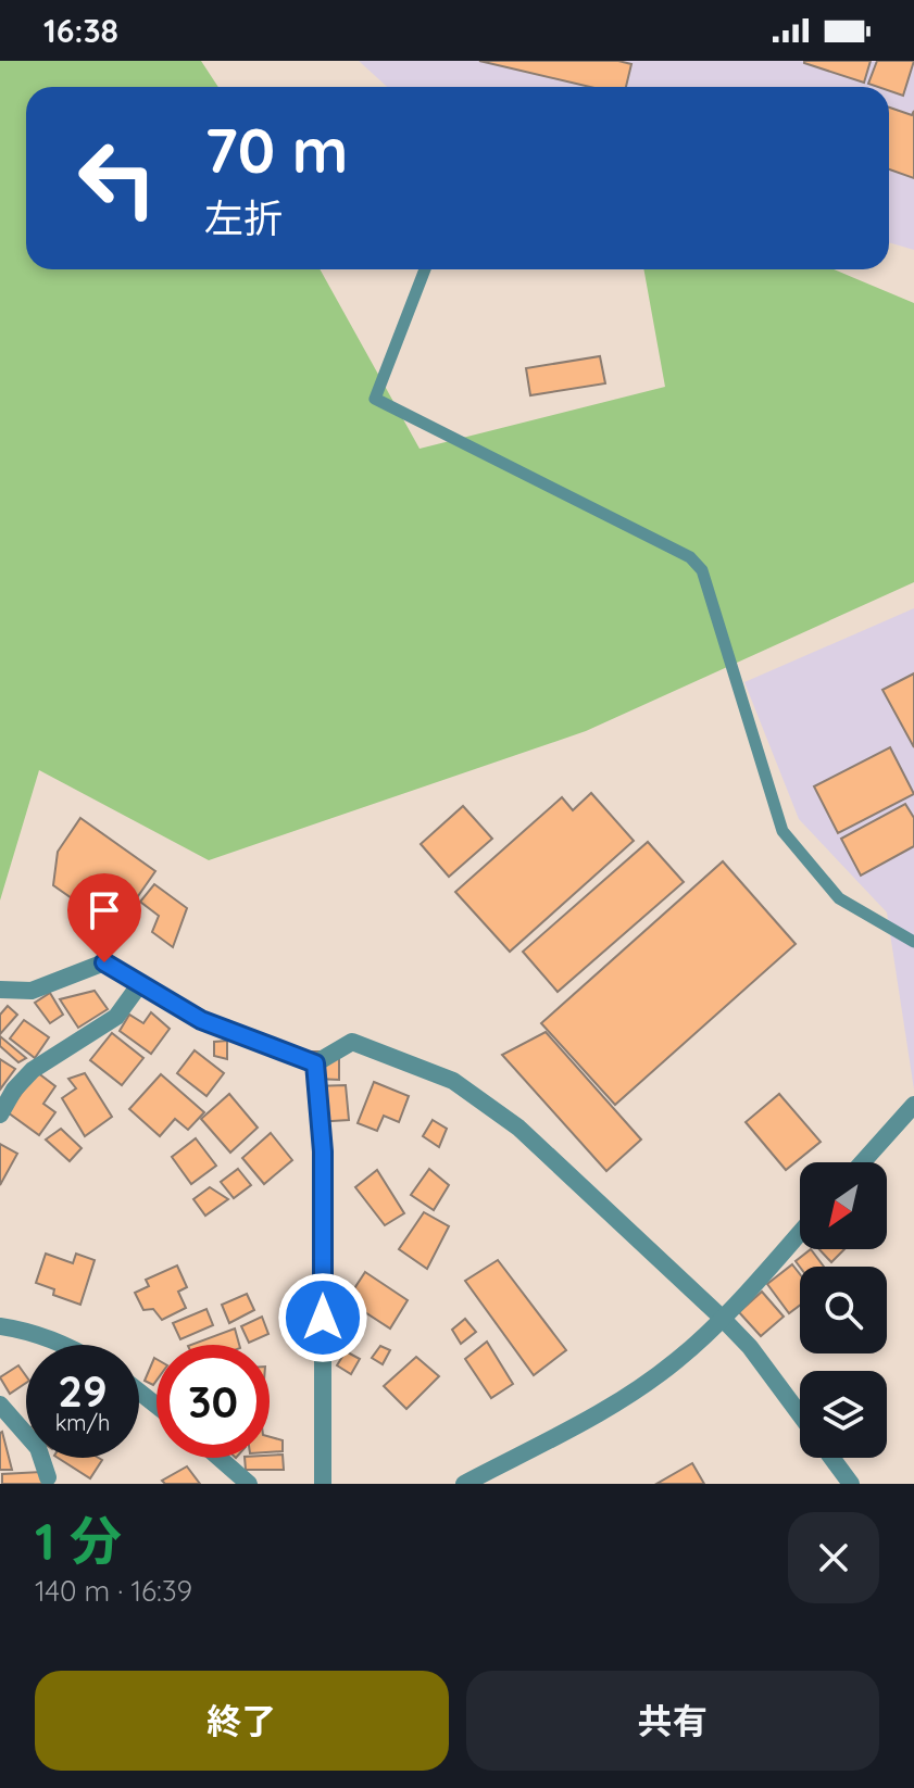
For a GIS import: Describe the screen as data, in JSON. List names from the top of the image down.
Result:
{
  "north": "bottom left",
  "page": {
    "status": "16:38",
    "turn": ["70 m", "左折"],
    "speed": "29 km/h",
    "limit": "30",
    "heading": ["1 分", "140 m · 16:39"],
    "buttons": ["終了", "共有"]
  }
}
